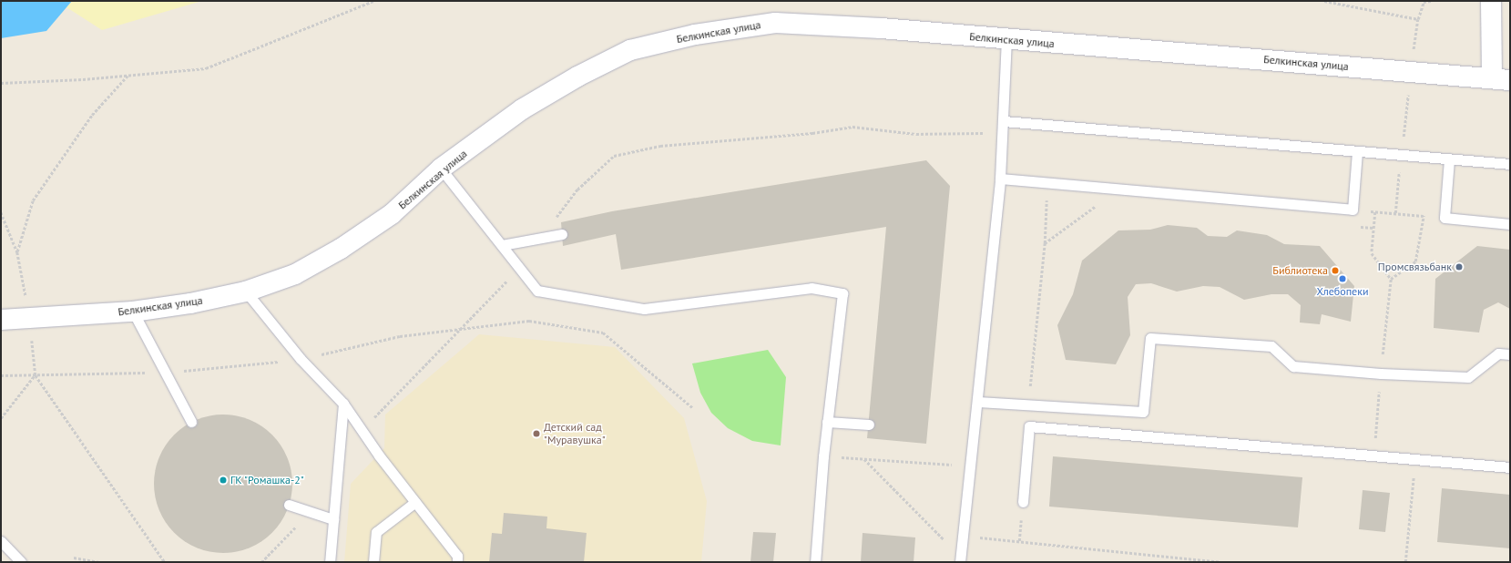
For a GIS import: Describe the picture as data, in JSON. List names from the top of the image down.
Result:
{
  "streets": {
    "street": ["Белкинская улица"]
  },
  "places": [
    "Промсвязьбанк",
    "Библиотека",
    "Хлебопеки",
    "Детский сад \"Муравушка\"",
    "ГК \"Ромашка-2\""
  ]
}
